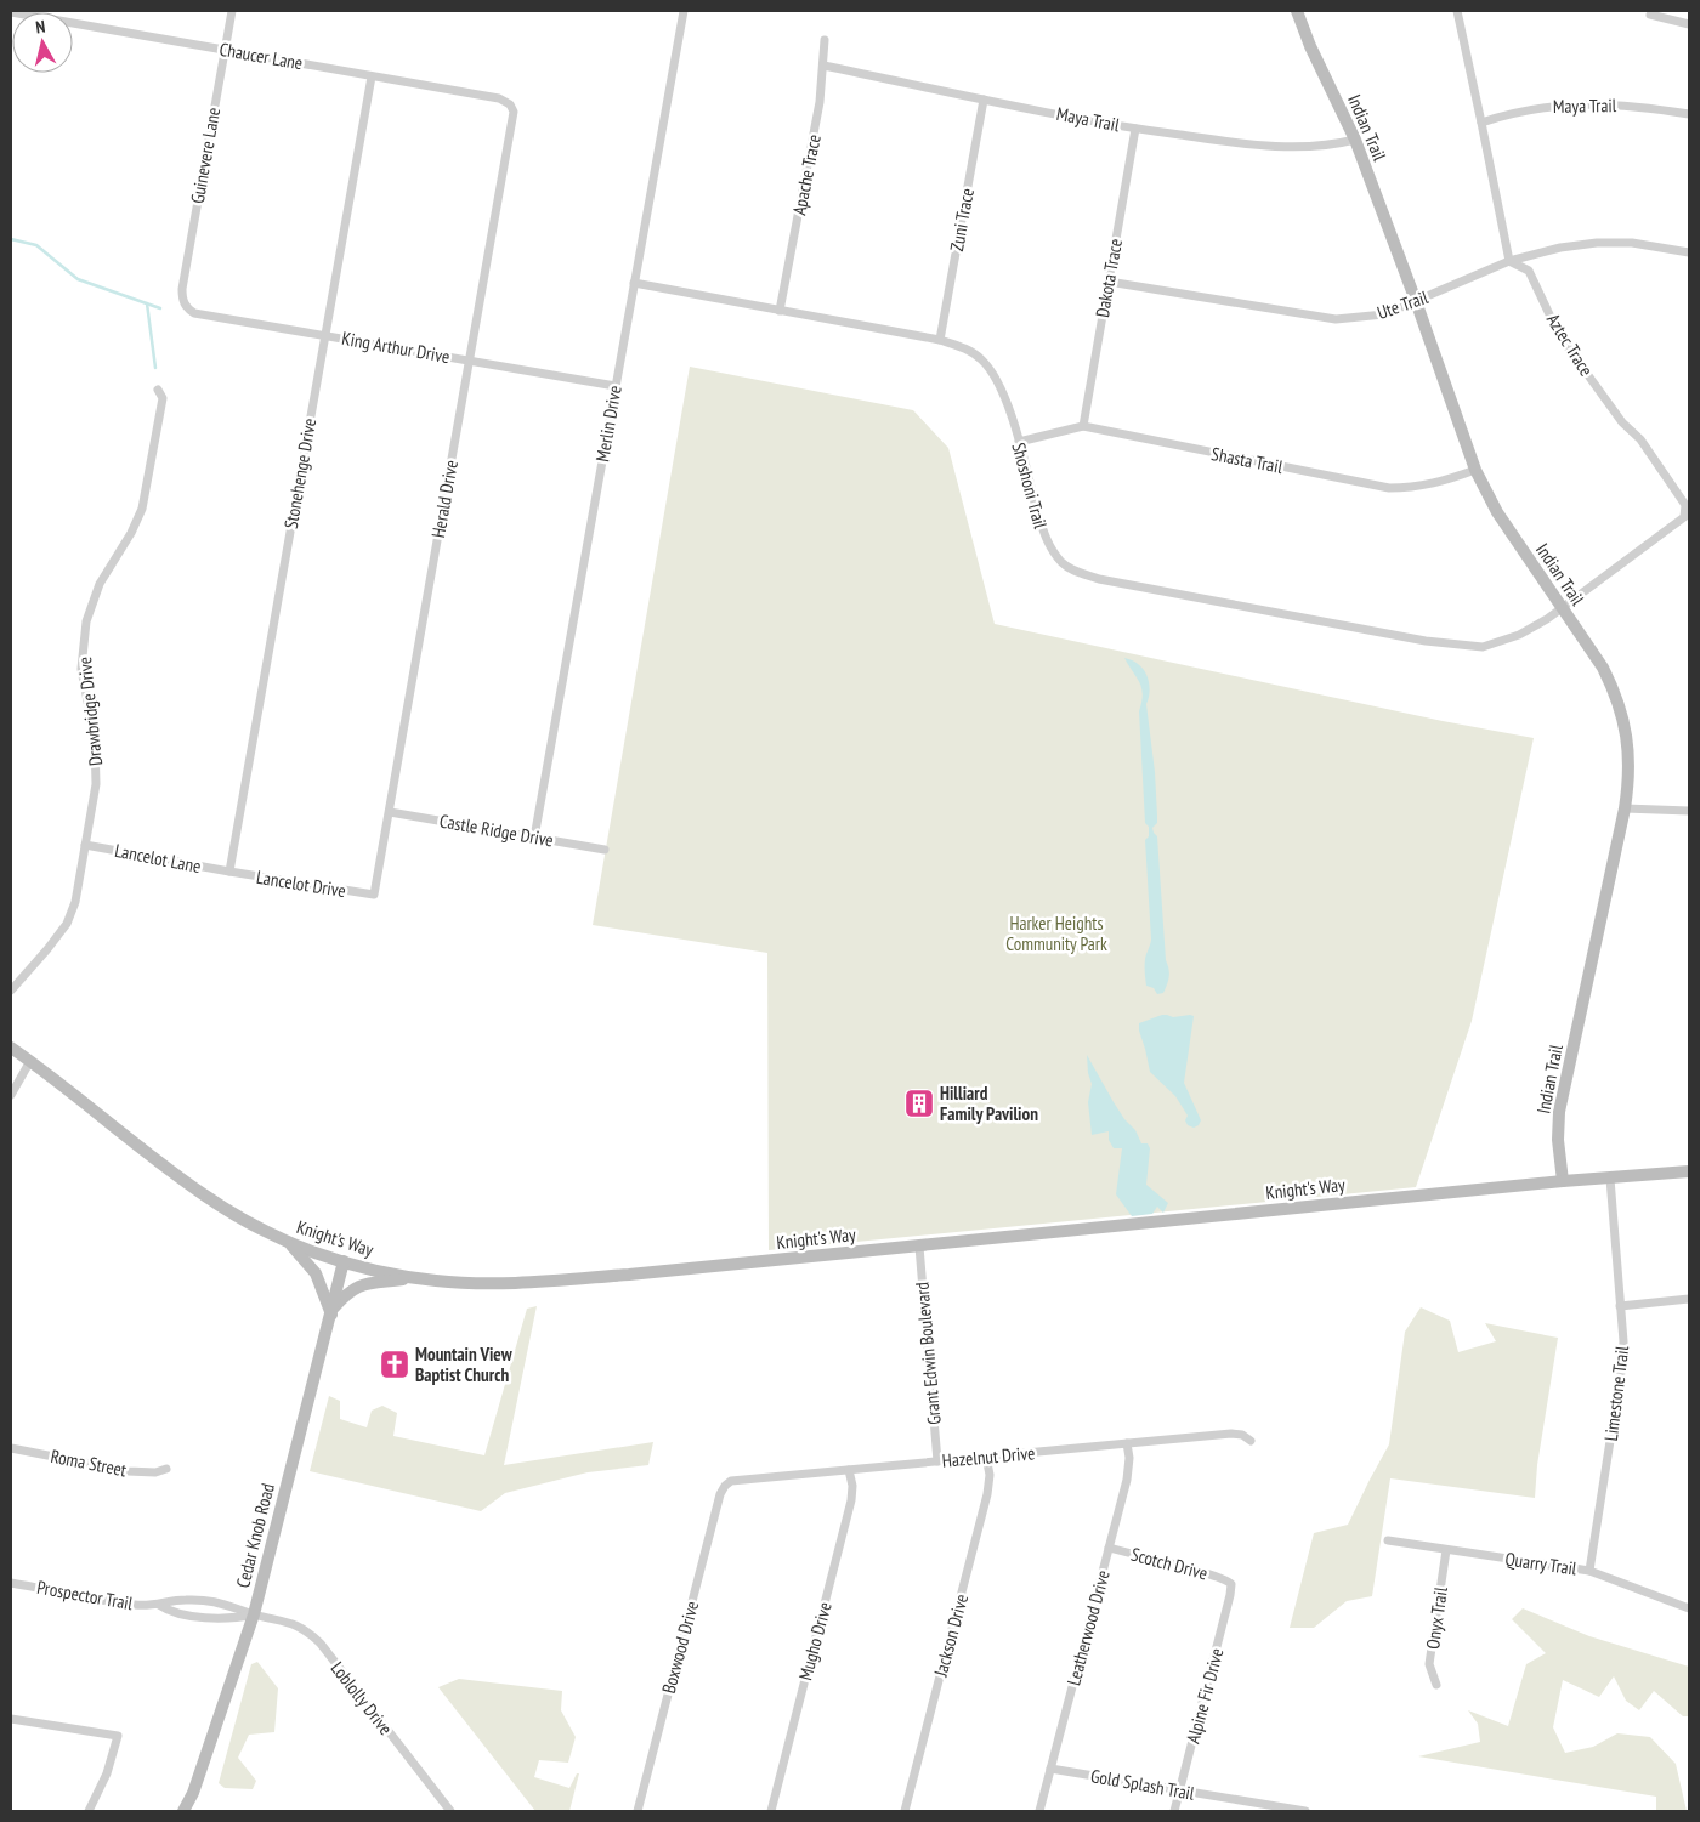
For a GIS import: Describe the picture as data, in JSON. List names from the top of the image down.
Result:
{
  "streets": {
    "main road": ["Indian Trail", "Knight's Way", "Cedar Knob Road"],
    "street": [
      "Chaucer Lane",
      "Maya Trail",
      "Guinevere Lane",
      "Apache Trace",
      "Zuni Trace",
      "Dakota Trace",
      "Ute Trail",
      "Aztec Trace",
      "King Arthur Drive",
      "Merlin Drive",
      "Shasta Trail",
      "Stonehenge Drive",
      "Shoshoni Trail",
      "Herald Drive",
      "Drawbridge Drive",
      "Castle Ridge Drive",
      "Lancelot Lane",
      "Lancelot Drive",
      "Grant Edwin Boulevard",
      "Limestone Trail",
      "Hazelnut Drive",
      "Roma Street",
      "Scotch Drive",
      "Quarry Trail",
      "Prospector Trail",
      "Onyx Trail",
      "Leatherwood Drive",
      "Jackson Drive",
      "Mugho Drive",
      "Boxwood Drive",
      "Alpine Fir Drive",
      "Loblolly Drive",
      "Gold Splash Trail"
    ]
  },
  "crossings": [
    ["Chaucer Lane", "Guinevere Lane"],
    ["Chaucer Lane", "Stonehenge Drive"],
    ["Chaucer Lane", "Herald Drive"],
    ["Maya Trail", "Indian Trail"],
    ["Maya Trail", "Apache Trace"],
    ["Maya Trail", "Zuni Trace"],
    ["Maya Trail", "Dakota Trace"],
    ["Indian Trail", "Ute Trail"],
    ["Indian Trail", "Aztec Trace"],
    ["Indian Trail", "Shasta Trail"],
    ["Indian Trail", "Shoshoni Trail"],
    ["Indian Trail", "Knight's Way"],
    ["Guinevere Lane", "King Arthur Drive"],
    ["Apache Trace", "Shoshoni Trail"],
    ["Zuni Trace", "Shoshoni Trail"],
    ["Dakota Trace", "Ute Trail"],
    ["Dakota Trace", "Shasta Trail"],
    ["Ute Trail", "Aztec Trace"],
    ["Aztec Trace", "Shoshoni Trail"],
    ["King Arthur Drive", "Merlin Drive"],
    ["King Arthur Drive", "Stonehenge Drive"],
    ["King Arthur Drive", "Herald Drive"],
    ["Merlin Drive", "Shoshoni Trail"],
    ["Merlin Drive", "Castle Ridge Drive"],
    ["Shasta Trail", "Shoshoni Trail"],
    ["Stonehenge Drive", "Lancelot Lane"],
    ["Stonehenge Drive", "Lancelot Drive"],
    ["Herald Drive", "Castle Ridge Drive"],
    ["Herald Drive", "Lancelot Drive"],
    ["Drawbridge Drive", "Lancelot Lane"],
    ["Lancelot Lane", "Lancelot Drive"],
    ["Knight's Way", "Grant Edwin Boulevard"],
    ["Knight's Way", "Limestone Trail"],
    ["Knight's Way", "Cedar Knob Road"],
    ["Grant Edwin Boulevard", "Hazelnut Drive"],
    ["Limestone Trail", "Quarry Trail"],
    ["Hazelnut Drive", "Leatherwood Drive"],
    ["Hazelnut Drive", "Jackson Drive"],
    ["Hazelnut Drive", "Mugho Drive"],
    ["Hazelnut Drive", "Boxwood Drive"],
    ["Cedar Knob Road", "Prospector Trail"],
    ["Cedar Knob Road", "Loblolly Drive"],
    ["Scotch Drive", "Leatherwood Drive"],
    ["Scotch Drive", "Alpine Fir Drive"],
    ["Quarry Trail", "Onyx Trail"],
    ["Prospector Trail", "Loblolly Drive"],
    ["Leatherwood Drive", "Gold Splash Trail"],
    ["Alpine Fir Drive", "Gold Splash Trail"]
  ],
  "parks": ["Harker Heights Community Park"],
  "places": {
    "building": ["Hilliard Family Pavilion"],
    "church": ["Mountain View Baptist Church"]
  },
  "north": "top"
}
